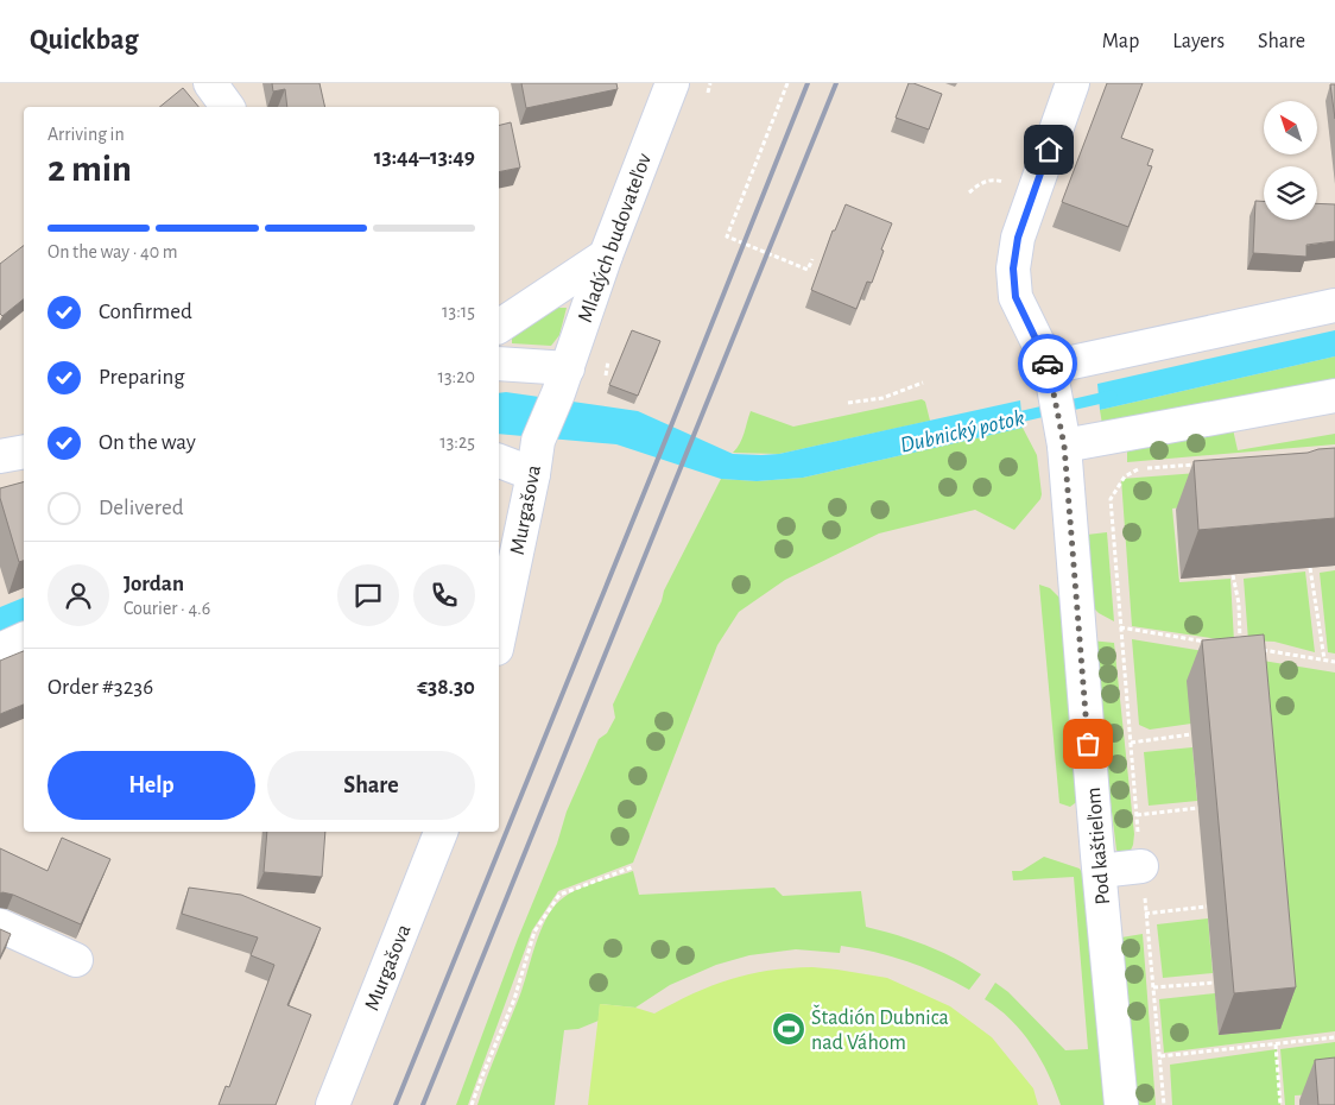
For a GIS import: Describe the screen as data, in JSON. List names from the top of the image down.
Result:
{
  "streets": {
    "street": ["Mladých budovateľov", "Murgašova", "Pod kaštieľom"]
  },
  "crossings": [
    ["Mladých budovateľov", "Murgašova"]
  ],
  "water": ["Dubnický potok"],
  "places": {
    "sports": ["Štadión Dubnica nad Váhom"]
  },
  "north": "top left",
  "page": {
    "header": "Quickbag",
    "nav": ["Map", "Layers", "Share"],
    "heading": ["2 min", "Arriving in", "13:44–13:49"],
    "panel": [
      "Jordan",
      "Courier · 4.6",
      "Order #3236",
      "€38.30"
    ],
    "bar": "On the way · 40 m",
    "list": [
      ["Confirmed", "13:15"],
      ["Preparing", "13:20"],
      ["On the way", "13:25"],
      "Delivered"
    ],
    "buttons": ["Help", "Share"]
  }
}
